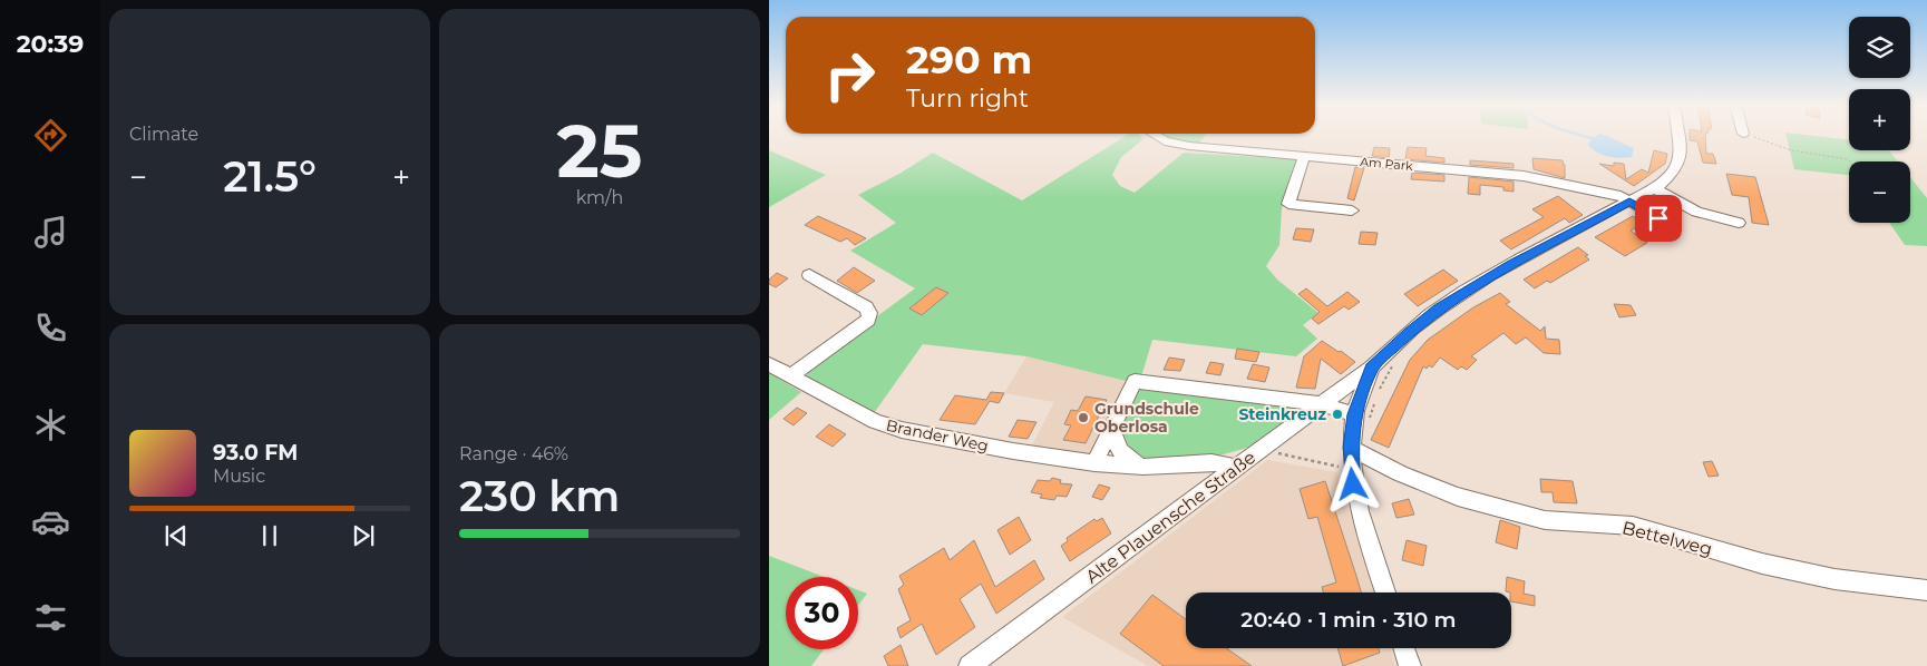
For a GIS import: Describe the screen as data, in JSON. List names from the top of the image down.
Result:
{
  "streets": {
    "street": [
      "Am Park",
      "Brander Weg",
      "Alte Plauensche Straße",
      "Bettelweg"
    ]
  },
  "crossings": [
    ["Am Park", "Alte Plauensche Straße"],
    ["Brander Weg", "Alte Plauensche Straße"]
  ],
  "places": ["Steinkreuz", "Grundschule Oberlosa"],
  "page": {
    "tabs": "20:39",
    "tile": [
      "Climate",
      ["25", "km/h"],
      ["Range · 46%", "230 km"]
    ],
    "map_buttons": ["+", "−"],
    "turn": ["290 m", "Turn right"],
    "heat": ["−", "21.5°", "+"],
    "song": ["93.0 FM", "Music"],
    "limit": "30",
    "trip": "20:40 · 1 min · 310 m"
  }
}
